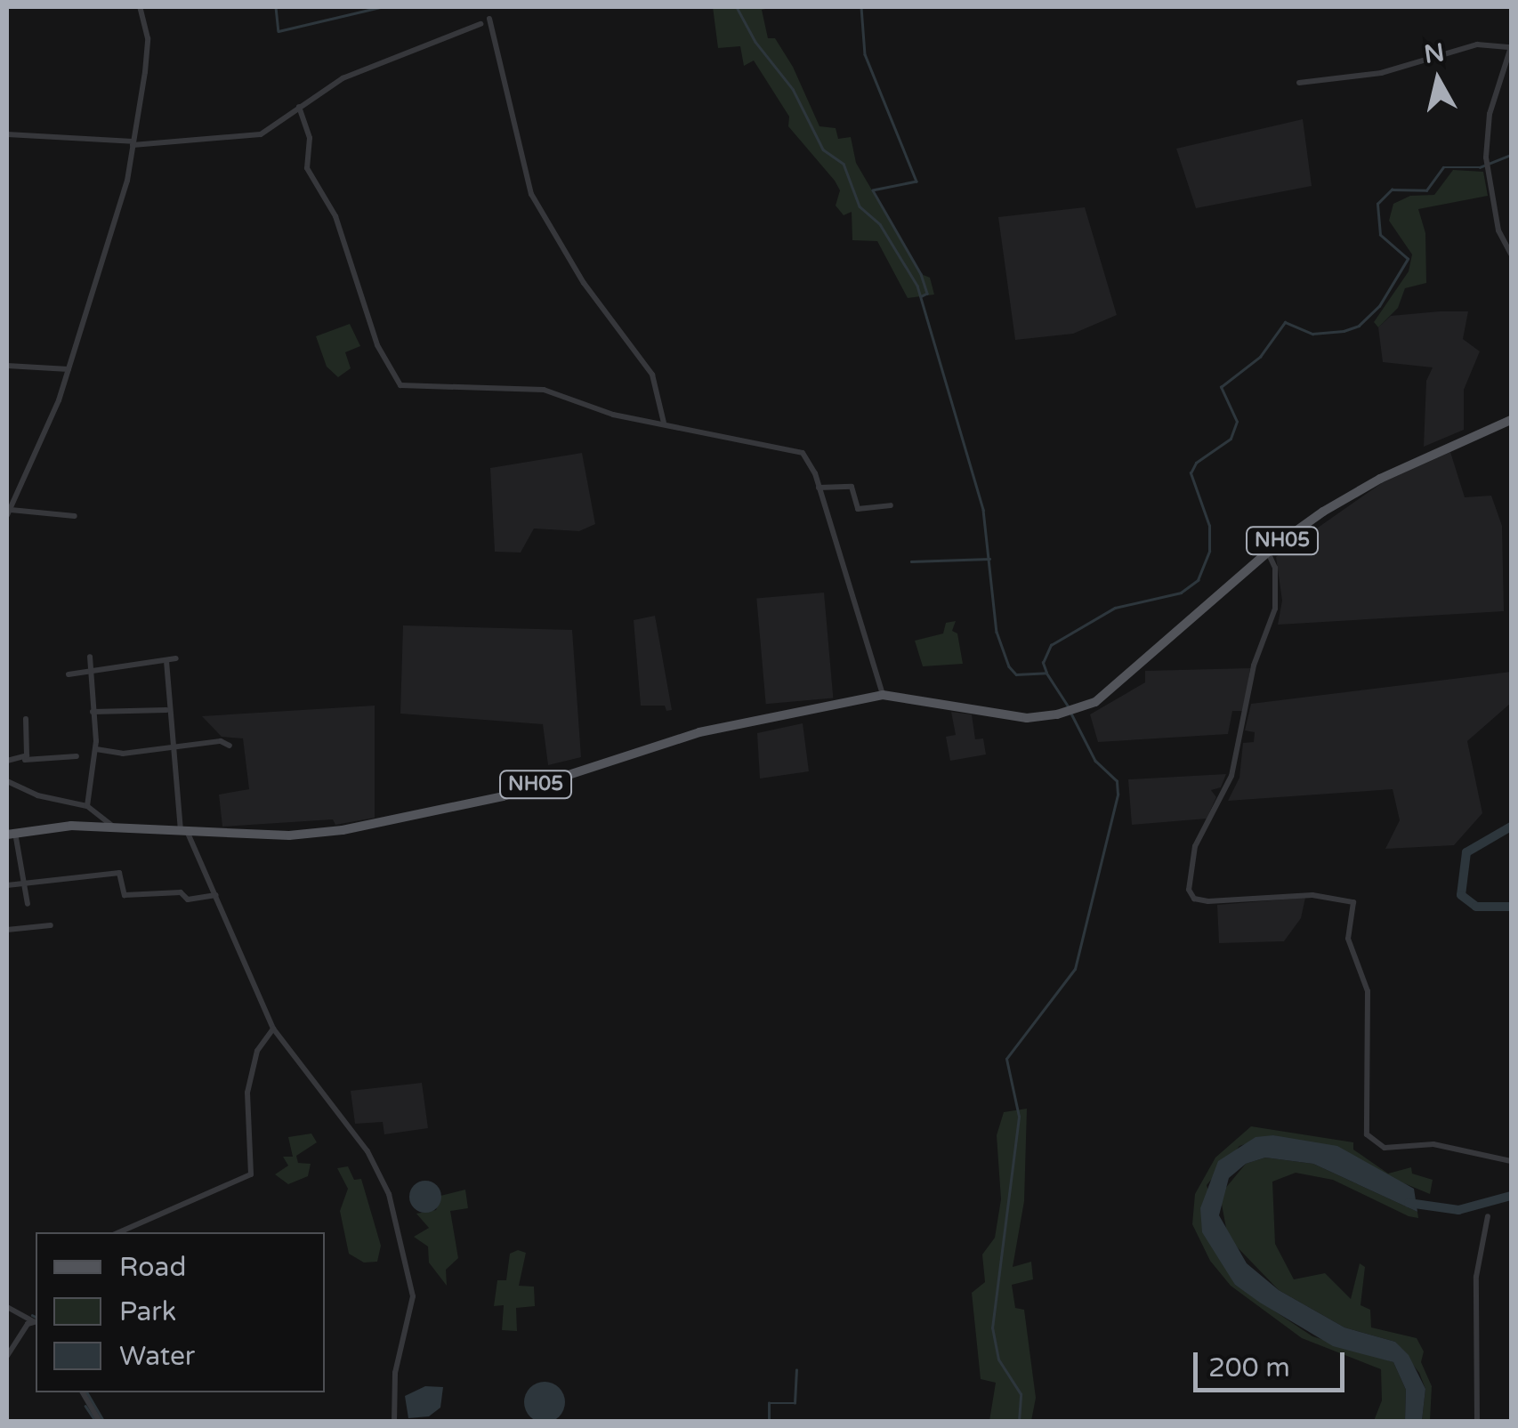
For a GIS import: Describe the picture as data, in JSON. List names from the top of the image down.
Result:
{
  "streets": {
    "main road": ["NH05"]
  },
  "legend": ["Road", "Park", "Water"],
  "scale_bar": "200 m",
  "north": "top"
}
